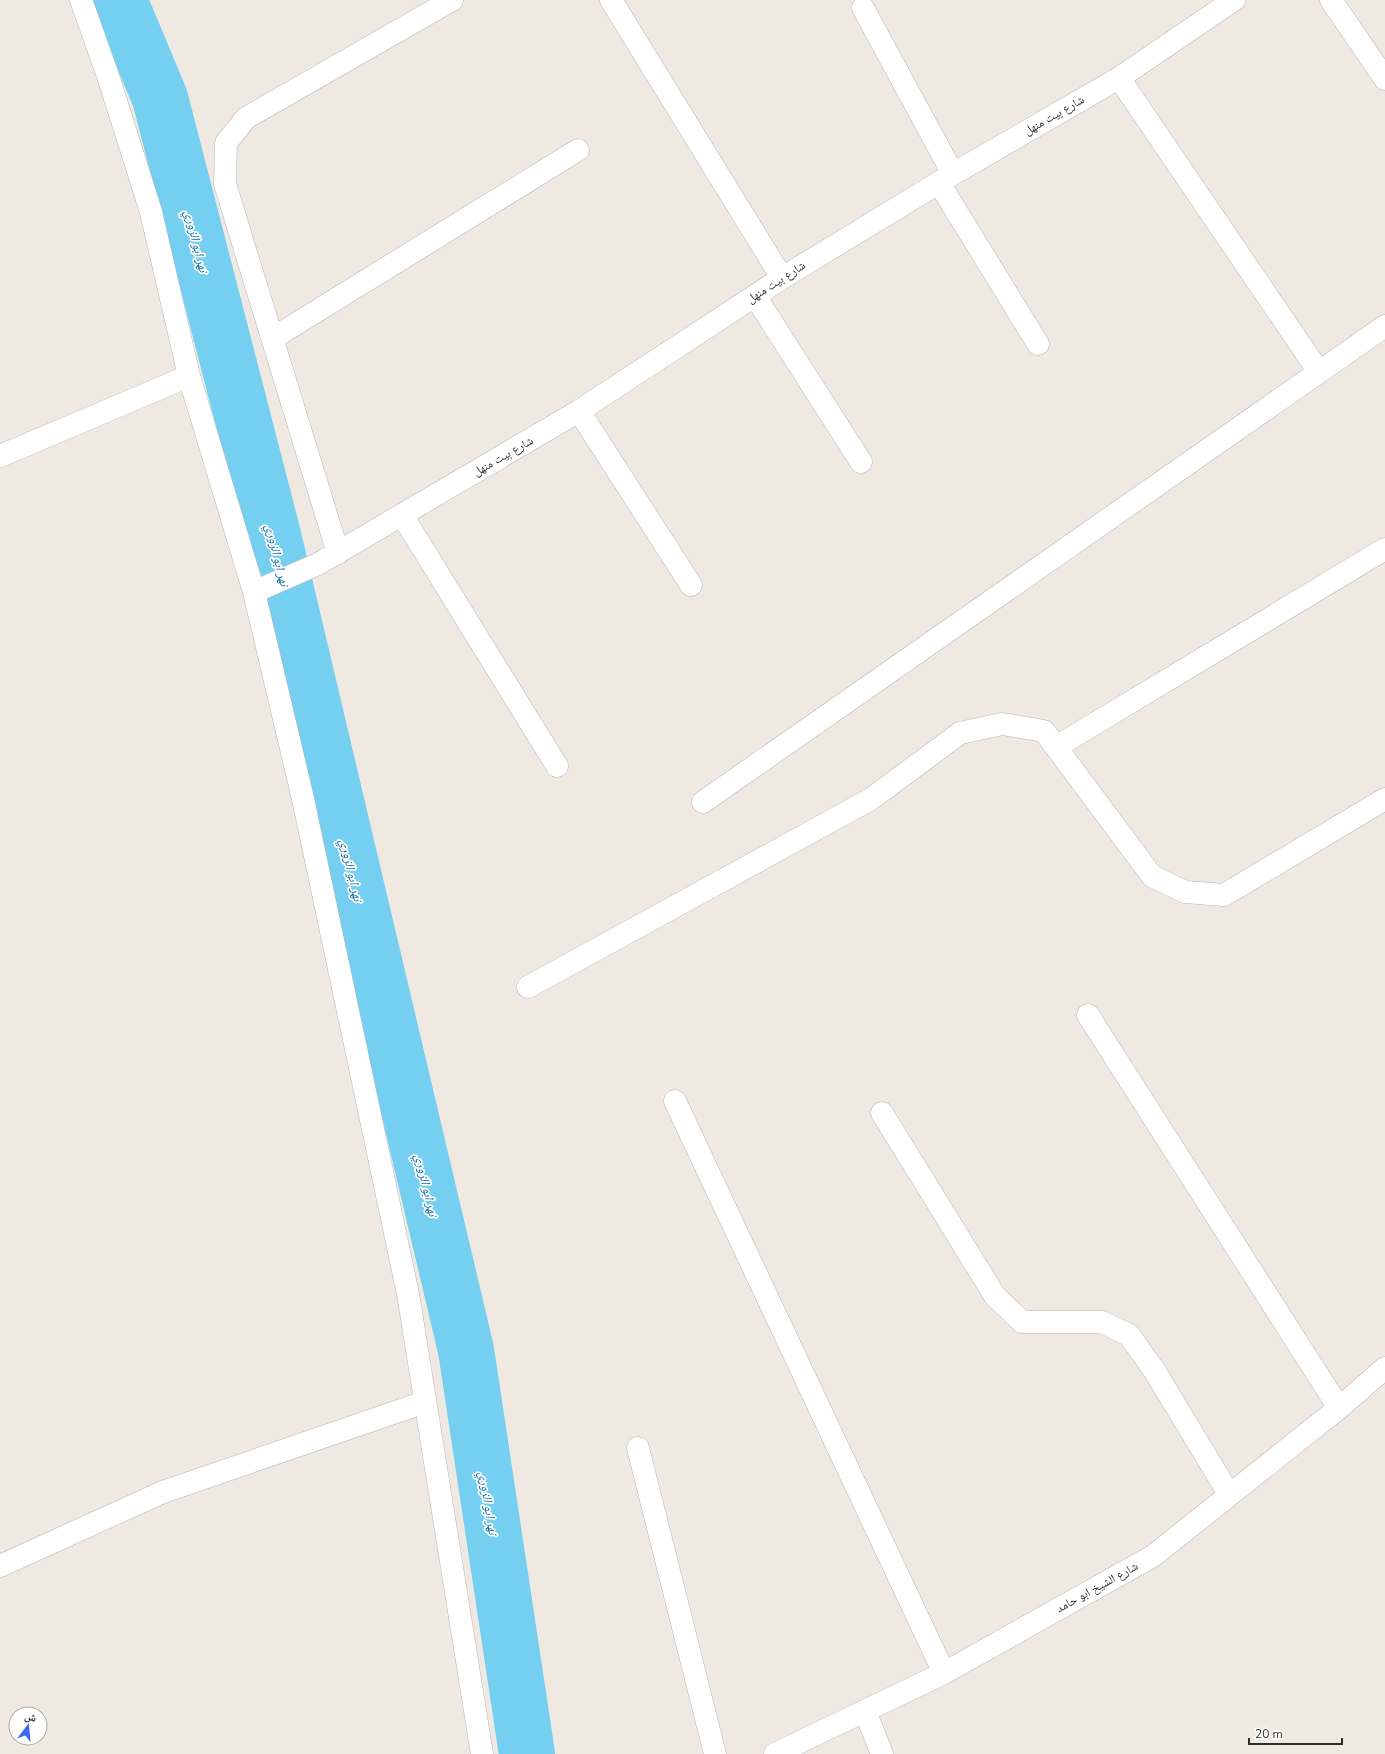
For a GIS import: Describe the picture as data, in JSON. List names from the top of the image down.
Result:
{
  "streets": {
    "street": ["شارع بيت منهل", "شارع الشيخ ابو حامد"]
  },
  "water": ["نهر ابو الزوري"],
  "scale_bar": "20 m",
  "north": "top"
}
